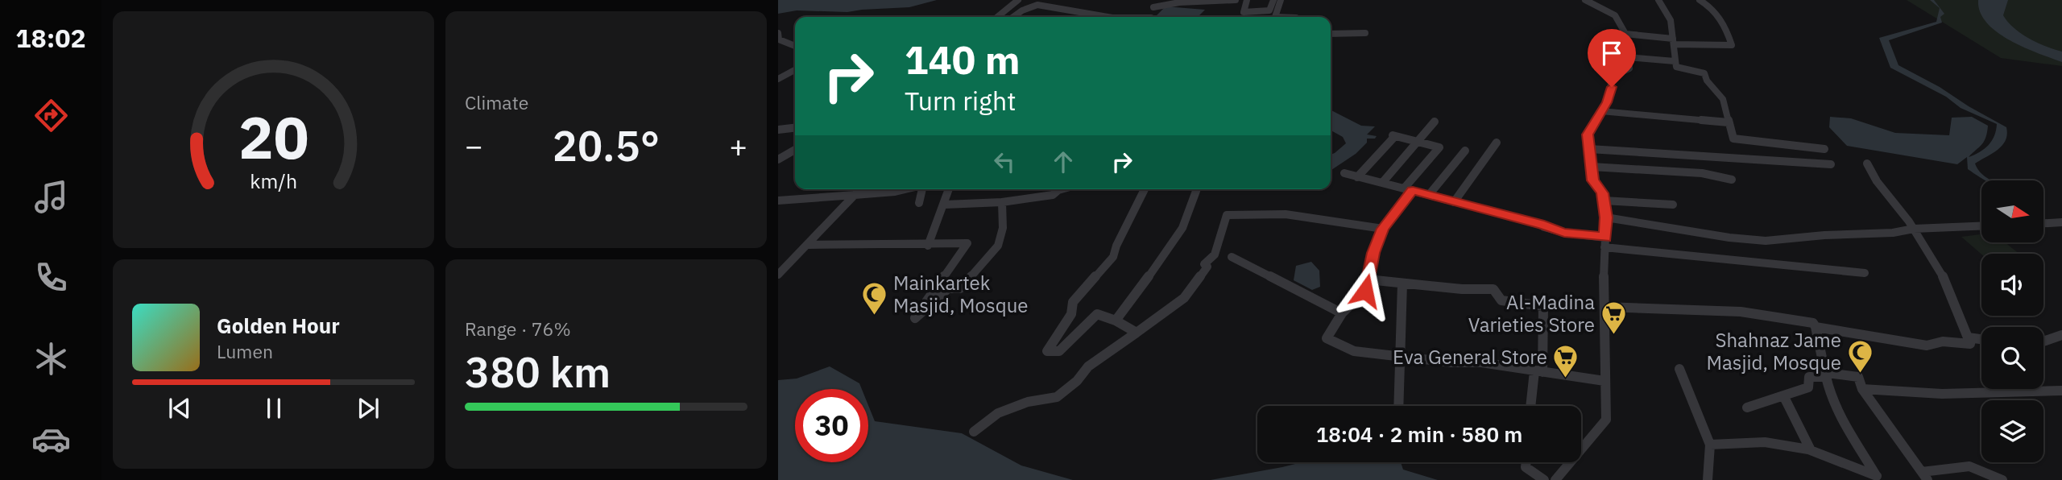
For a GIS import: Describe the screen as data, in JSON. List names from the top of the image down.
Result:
{
  "places": {
    "mosque": ["Mainkartek Masjid, Mosque", "Shahnaz Jame Masjid, Mosque"],
    "supermarket": ["Al-Madina Varieties Store", "Eva General Store"]
  },
  "north": "right",
  "page": {
    "tabs": "18:02",
    "tile": [
      "Climate",
      ["Range · 76%", "380 km"]
    ],
    "turn": ["140 m", "Turn right"],
    "heat": ["−", "20.5°", "+"],
    "song": ["Golden Hour", "Lumen"],
    "limit": "30",
    "trip": "18:04 · 2 min · 580 m",
    "gauge": ["20", "km/h"]
  }
}
